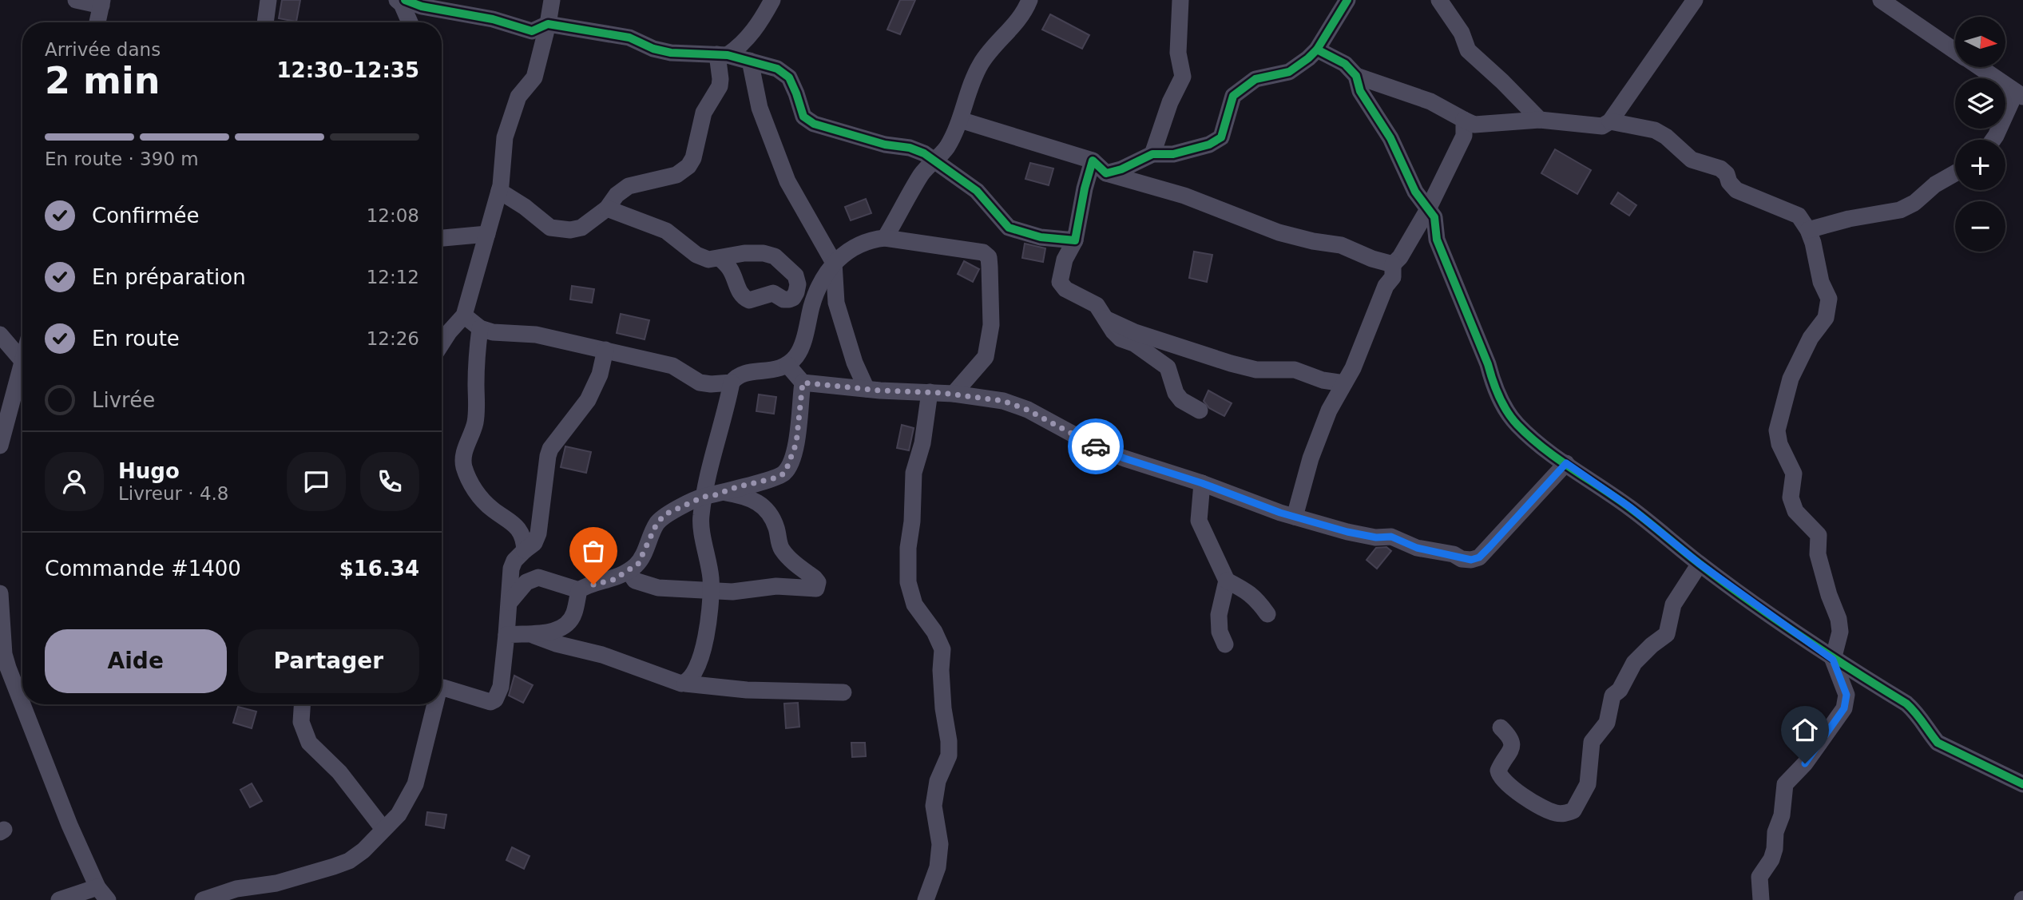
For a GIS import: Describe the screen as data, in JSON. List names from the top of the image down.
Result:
{
  "north": "right",
  "page": {
    "map_buttons": ["+", "−"],
    "heading": ["2 min", "Arrivée dans", "12:30–12:35"],
    "panel": [
      "Hugo",
      "Livreur · 4.8",
      "Commande #1400",
      "$16.34"
    ],
    "bar": "En route · 390 m",
    "list": [
      ["Confirmée", "12:08"],
      ["En préparation", "12:12"],
      ["En route", "12:26"],
      "Livrée"
    ],
    "buttons": ["Aide", "Partager"]
  }
}
